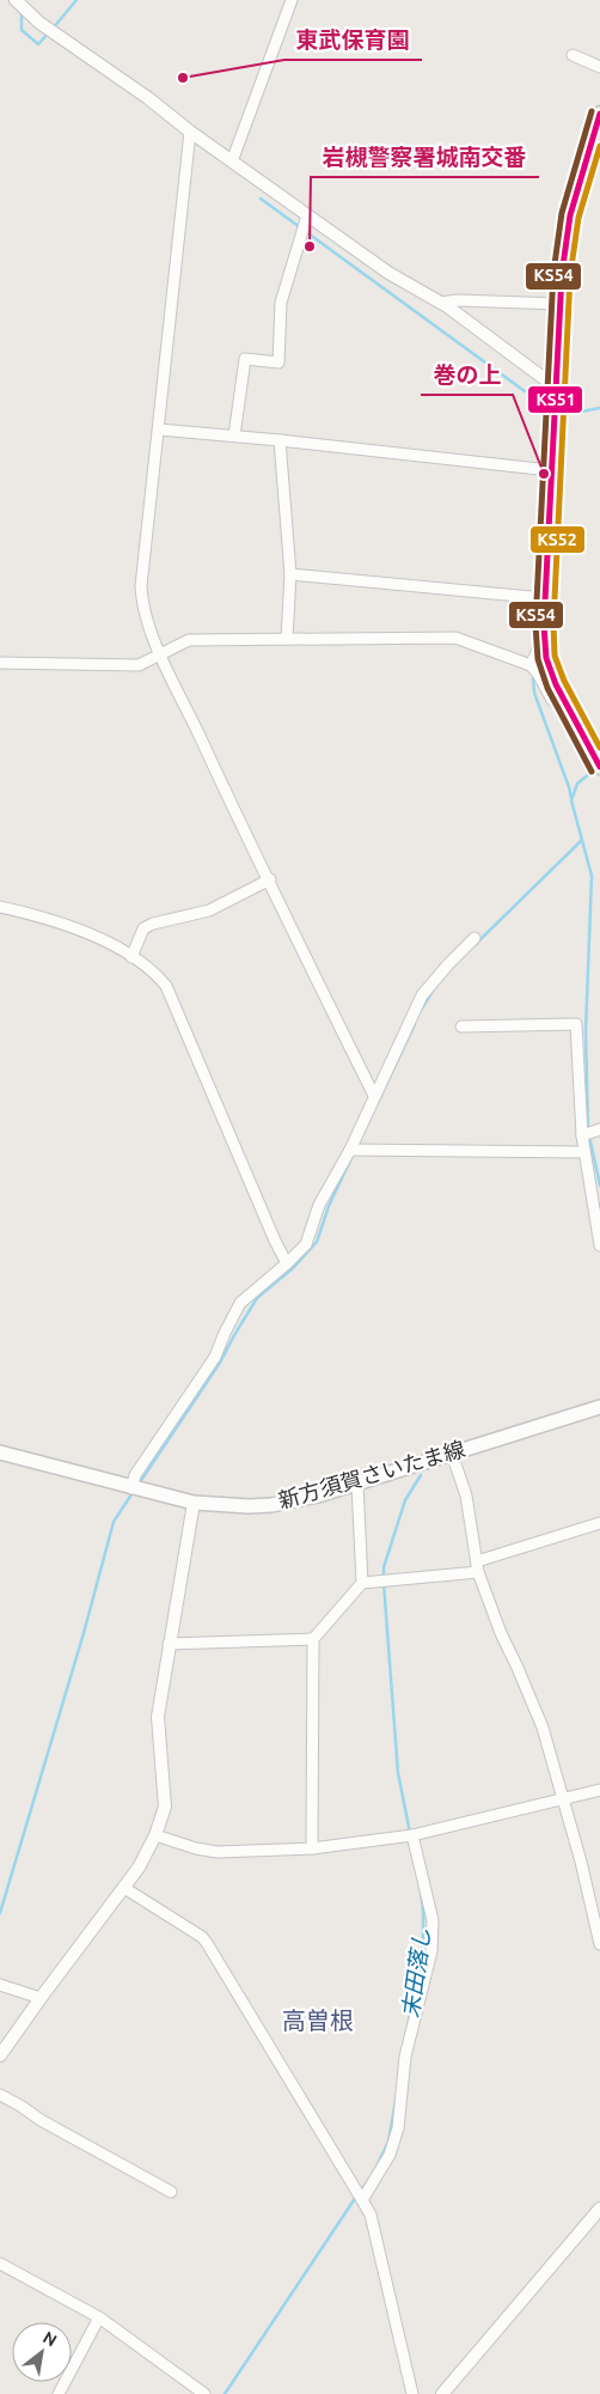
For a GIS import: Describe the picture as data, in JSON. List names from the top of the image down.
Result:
{
  "streets": {
    "main road": ["新方須賀さいたま線"]
  },
  "districts": ["高曽根"],
  "water": ["末田落し"],
  "places": ["東武保育園", "岩槻警察署城南交番", "巻の上"],
  "lines": ["transit line KS54", "transit line KS51", "transit line KS52"],
  "north": "top right"
}
